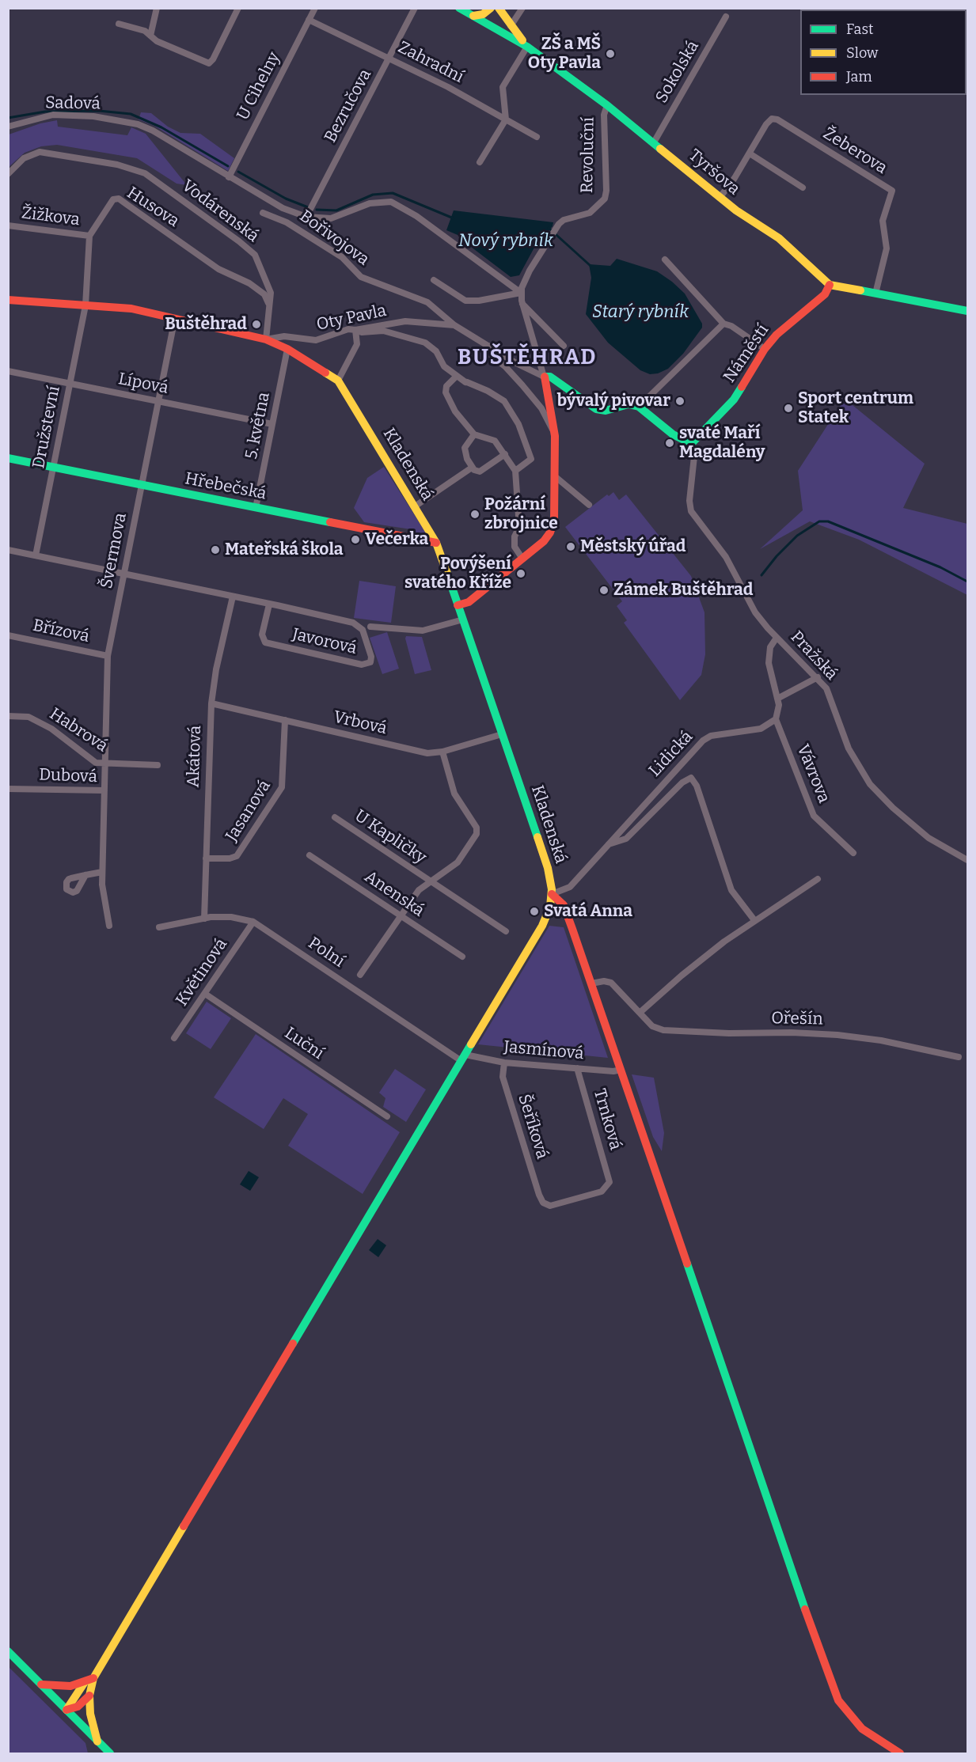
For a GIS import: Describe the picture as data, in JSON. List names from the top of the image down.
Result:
{
  "streets": {
    "street": [
      "Zahradní",
      "Sokolská",
      "U Cihelny",
      "Sadová",
      "Bezručova",
      "Žeberova",
      "Revoluční",
      "Tyršova",
      "Husova",
      "Vodárenská",
      "Žižkova",
      "Bořivojova",
      "Oty Pavla",
      "Náměstí",
      "Lípová",
      "5. května",
      "Družstevní",
      "Kladenská",
      "Hřebečská",
      "Švermova",
      "Břízová",
      "Javorová",
      "Pražská",
      "Vrbová",
      "Habrová",
      "Lidická",
      "Akátová",
      "Vávrova",
      "Dubová",
      "Jasanová",
      "U Kapličky",
      "Anenská",
      "Polní",
      "Květinová",
      "Ořešín",
      "Luční",
      "Jasmínová",
      "Trnková",
      "Šeříková"
    ]
  },
  "crossings": [
    ["Zahradní", "U Cihelny"],
    ["Zahradní", "Bezručova"],
    ["Sokolská", "Tyršova"],
    ["U Cihelny", "Bořivojova"],
    ["Sadová", "Bořivojova"],
    ["Žeberova", "Tyršova"],
    ["Revoluční", "Tyršova"],
    ["Tyršova", "Náměstí"],
    ["Husova", "Vodárenská"],
    ["Husova", "Žižkova"],
    ["Husova", "Družstevní"],
    ["Husova", "Kladenská"],
    ["Vodárenská", "Oty Pavla"],
    ["Vodárenská", "Kladenská"],
    ["Bořivojova", "Oty Pavla"],
    ["Oty Pavla", "Kladenská"],
    ["Náměstí", "Pražská"],
    ["Lípová", "5. května"],
    ["Lípová", "Družstevní"],
    ["Lípová", "Švermova"],
    ["5. května", "Kladenská"],
    ["5. května", "Hřebečská"],
    ["Družstevní", "Kladenská"],
    ["Družstevní", "Hřebečská"],
    ["Družstevní", "Javorová"],
    ["Kladenská", "Hřebečská"],
    ["Kladenská", "Švermova"],
    ["Kladenská", "Javorová"],
    ["Kladenská", "Vrbová"],
    ["Kladenská", "Lidická"],
    ["Hřebečská", "Švermova"],
    ["Švermova", "Břízová"],
    ["Švermova", "Javorová"],
    ["Švermova", "Habrová"],
    ["Švermova", "Dubová"],
    ["Javorová", "Akátová"],
    ["Vrbová", "Akátová"],
    ["Vrbová", "Jasanová"],
    ["Vrbová", "U Kapličky"],
    ["Lidická", "Vávrova"],
    ["Akátová", "Jasanová"],
    ["Akátová", "Polní"],
    ["U Kapličky", "Anenská"],
    ["Polní", "Květinová"],
    ["Polní", "Jasmínová"],
    ["Květinová", "Luční"],
    ["Jasmínová", "Trnková"],
    ["Jasmínová", "Šeříková"],
    ["Trnková", "Šeříková"]
  ],
  "districts": ["BUŠTĚHRAD"],
  "water": ["Nový rybník", "Starý rybník"],
  "places": [
    "ZŠ a MŠ Oty Pavla",
    "Buštěhrad",
    "bývalý pivovar",
    "Sport centrum Statek",
    "svaté Maří Magdalény",
    "Požární zbrojnice",
    "Večerka",
    "Městský úřad",
    "Mateřská škola",
    "Povýšení svatého Kříže",
    "Zámek Buštěhrad",
    "Svatá Anna"
  ],
  "legend": ["Fast", "Slow", "Jam"]
}
